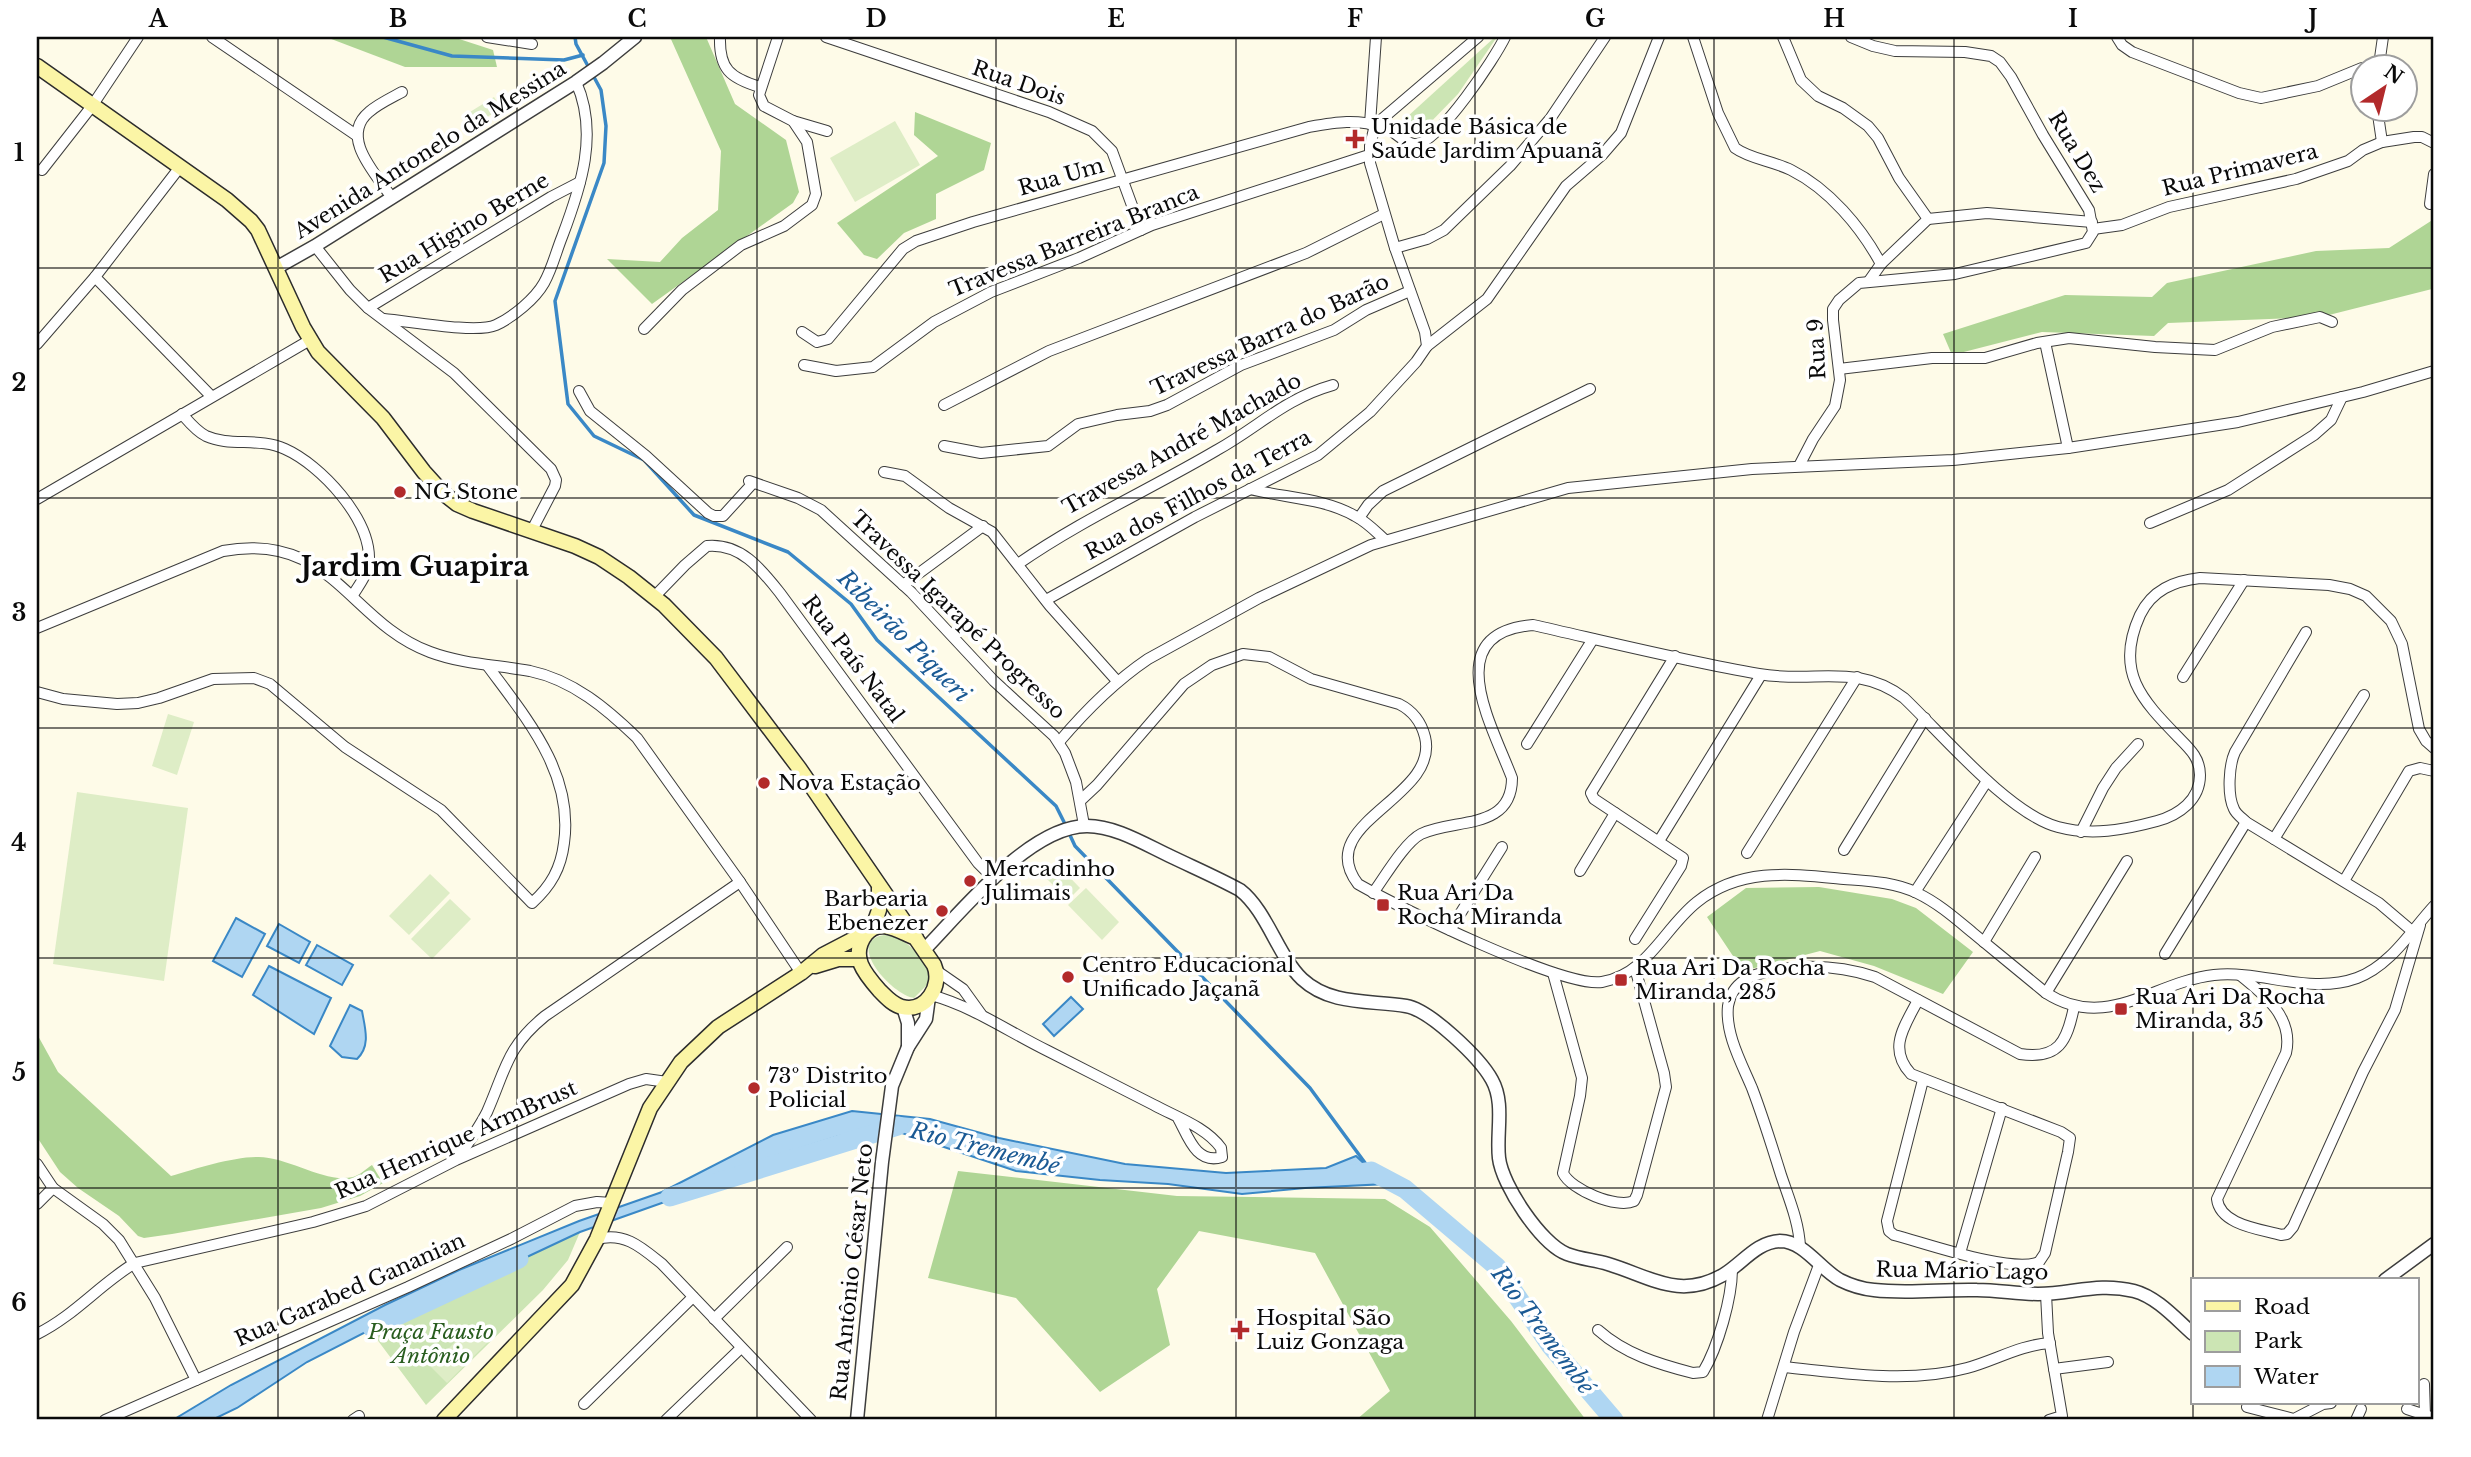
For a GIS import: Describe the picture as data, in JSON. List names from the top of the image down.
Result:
{
  "streets": {
    "street": [
      "Rua Dois",
      "Avenida Antonelo da Messina",
      "Rua Dez",
      "Rua Primavera",
      "Rua Um",
      "Rua Higino Berne",
      "Travessa Barreira Branca",
      "Travessa Barra do Barão",
      "Rua 9",
      "Travessa André Machado",
      "Rua dos Filhos da Terra",
      "Travessa Igarapé Progresso",
      "Rua País Natal",
      "Rua Henrique ArmBrust",
      "Rua Mário Lago",
      "Rua Antônio César Neto",
      "Rua Garabed Gananian"
    ]
  },
  "crossings": [
    ["Rua Dois", "Rua Um"],
    ["Rua Dois", "Travessa Barreira Branca"],
    ["Rua Dez", "Rua Primavera"]
  ],
  "districts": ["Jardim Guapira"],
  "water": ["Ribeirão Piqueri", "Rio Tremembé"],
  "parks": ["Praça Fausto Antônio"],
  "places": {
    "health": ["Unidade Básica de Saúde Jardim Apuanã", "Hospital São Luiz Gonzaga"],
    "other": [
      "NG Stone",
      "Nova Estação",
      "Mercadinho Julimais",
      "Barbearia Ebenezer",
      "Centro Educacional Unificado Jaçanã",
      "73º Distrito Policial"
    ],
    "transit": ["Rua Ari Da Rocha Miranda", "Rua Ari Da Rocha Miranda, 285", "Rua Ari Da Rocha Miranda, 35"]
  },
  "legend": ["Road", "Park", "Water"],
  "north": "top right",
  "grid": {
    "columns": [
      "A",
      "B",
      "C",
      "D",
      "E",
      "F",
      "G",
      "H",
      "I",
      "J"
    ],
    "rows": [
      "1",
      "2",
      "3",
      "4",
      "5",
      "6"
    ]
  }
}
